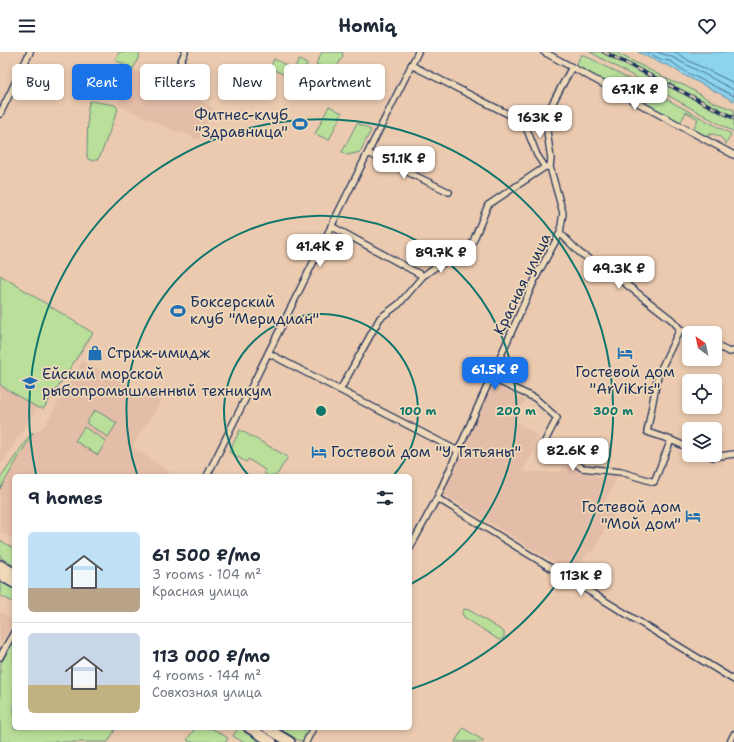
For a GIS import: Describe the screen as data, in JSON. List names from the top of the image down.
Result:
{
  "streets": {
    "street": ["Красная улица"]
  },
  "places": {
    "sports": ["Фитнес-клуб \"Здравница\"", "Боксерский клуб \"Меридиан\""],
    "shop": ["Стриж-имидж"],
    "hotel": ["Гостевой дом \"ArViKris\"", "Гостевой дом \"У Тятьяны\"", "Гостевой дом \"Мой дом\""],
    "school or university": ["Ейский морской рыбопромышленный техникум"]
  },
  "north": "top left",
  "page": {
    "header": "Homiq",
    "chip": [
      "Buy",
      "Rent",
      "Filters",
      "New",
      "Apartment"
    ],
    "price": [
      "67.1K ₽",
      "163K ₽",
      "51.1K ₽",
      "41.4K ₽",
      "89.7K ₽",
      "49.3K ₽",
      "61.5K ₽",
      "82.6K ₽",
      "113K ₽"
    ],
    "heading": "9 homes",
    "list": [
      {
        "name": "61 500 ₽/mo",
        "note": "3 rooms · 104 m² · Красная улица"
      },
      {
        "name": "113 000 ₽/mo",
        "note": "4 rooms · 144 m² · Совхозная улица"
      }
    ]
  },
  "rings": ["100 m", "200 m", "300 m"]
}
